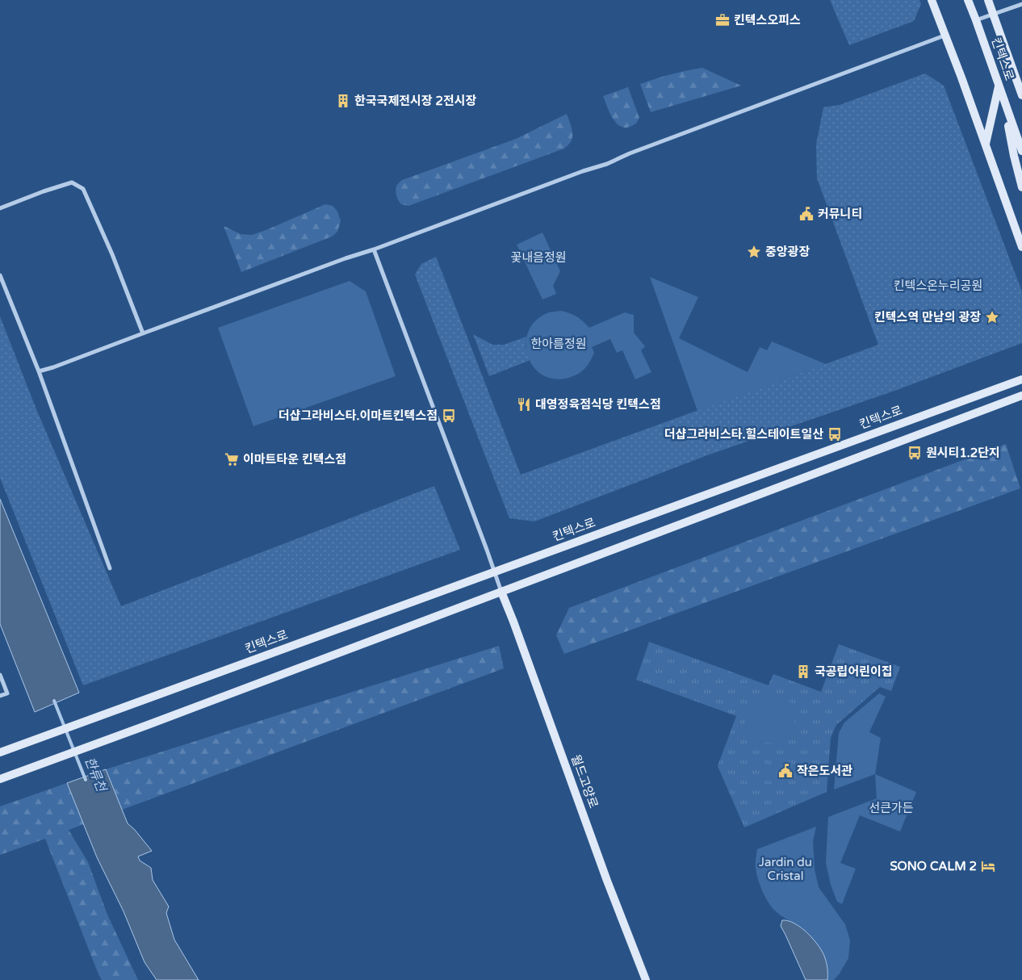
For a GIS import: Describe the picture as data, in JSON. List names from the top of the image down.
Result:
{
  "streets": {
    "main road": ["킨텍스로", "월드고양로"]
  },
  "water": ["한류천"],
  "parks": [
    "꽃내음정원",
    "킨텍스온누리공원",
    "한아름정원",
    "선큰가든",
    "Jardin du Cristal"
  ],
  "places": {
    "office": ["킨텍스오피스"],
    "building": ["한국국제전시장 2전시장", "국공립어린이집"],
    "public building": ["커뮤니티", "작은도서관"],
    "place": ["중앙광장", "킨텍스역 만남의 광장"],
    "restaurant": ["대영정육점식당 킨텍스점"],
    "bus stop": ["더샵그라비스타.이마트킨텍스점", "더샵그라비스타.힐스테이트일산", "원시티1.2단지"],
    "supermarket": ["이마트타운 킨텍스점"],
    "hotel": ["SONO CALM 2"]
  }
}
